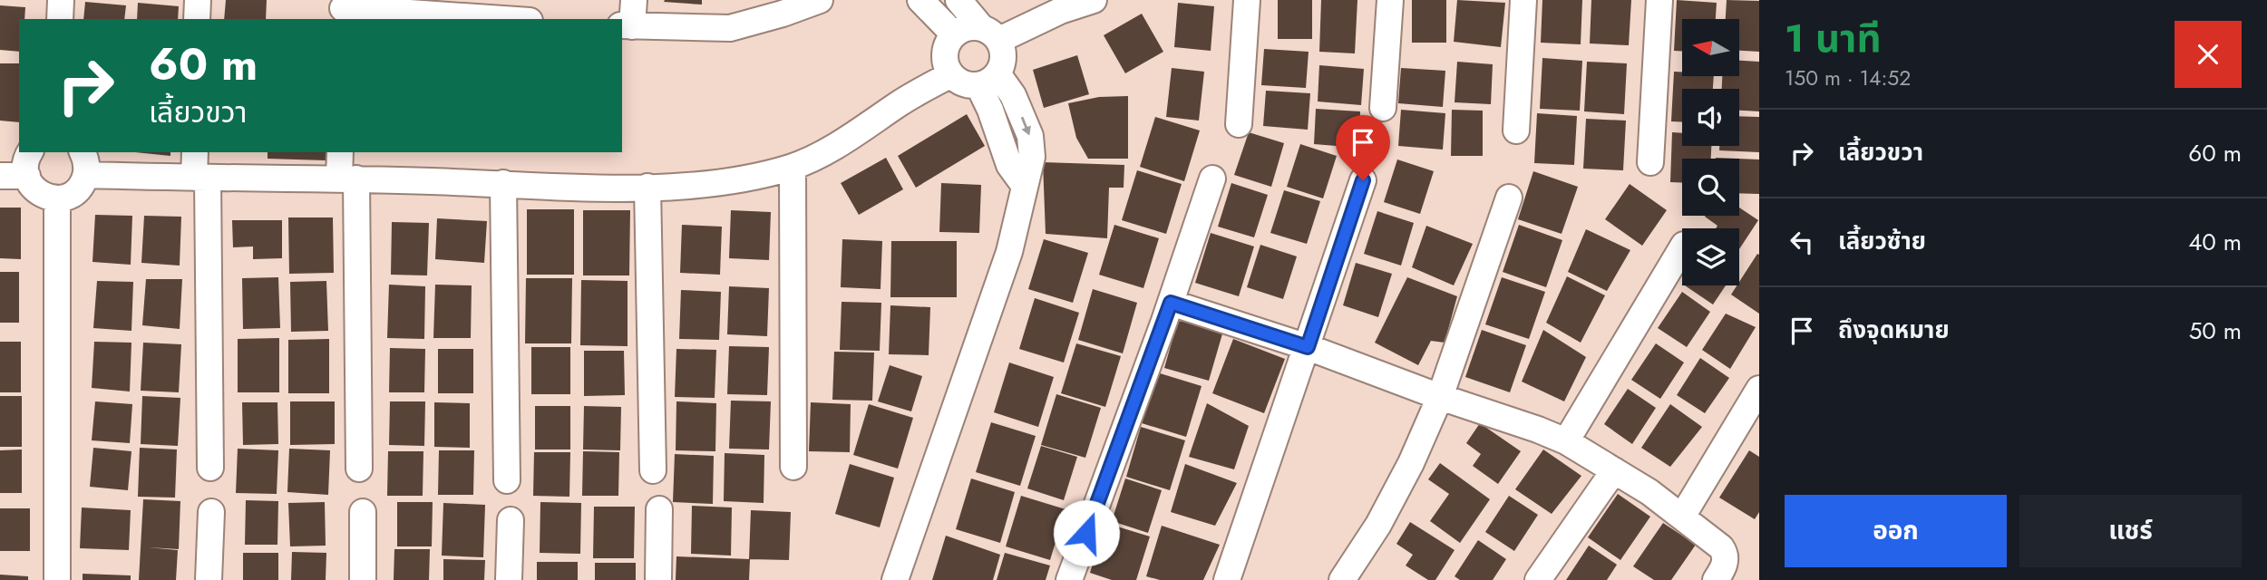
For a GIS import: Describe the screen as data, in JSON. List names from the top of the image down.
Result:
{
  "north": "left",
  "page": {
    "heading": ["1 นาที", "150 m · 14:52"],
    "turn": ["60 m", "เลี้ยวขวา"],
    "list": [
      {
        "name": "เลี้ยวขวา",
        "value": "60 m"
      },
      {
        "name": "เลี้ยวซ้าย",
        "value": "40 m"
      },
      {
        "name": "ถึงจุดหมาย",
        "value": "50 m"
      }
    ],
    "buttons": ["ออก", "แชร์"]
  }
}
